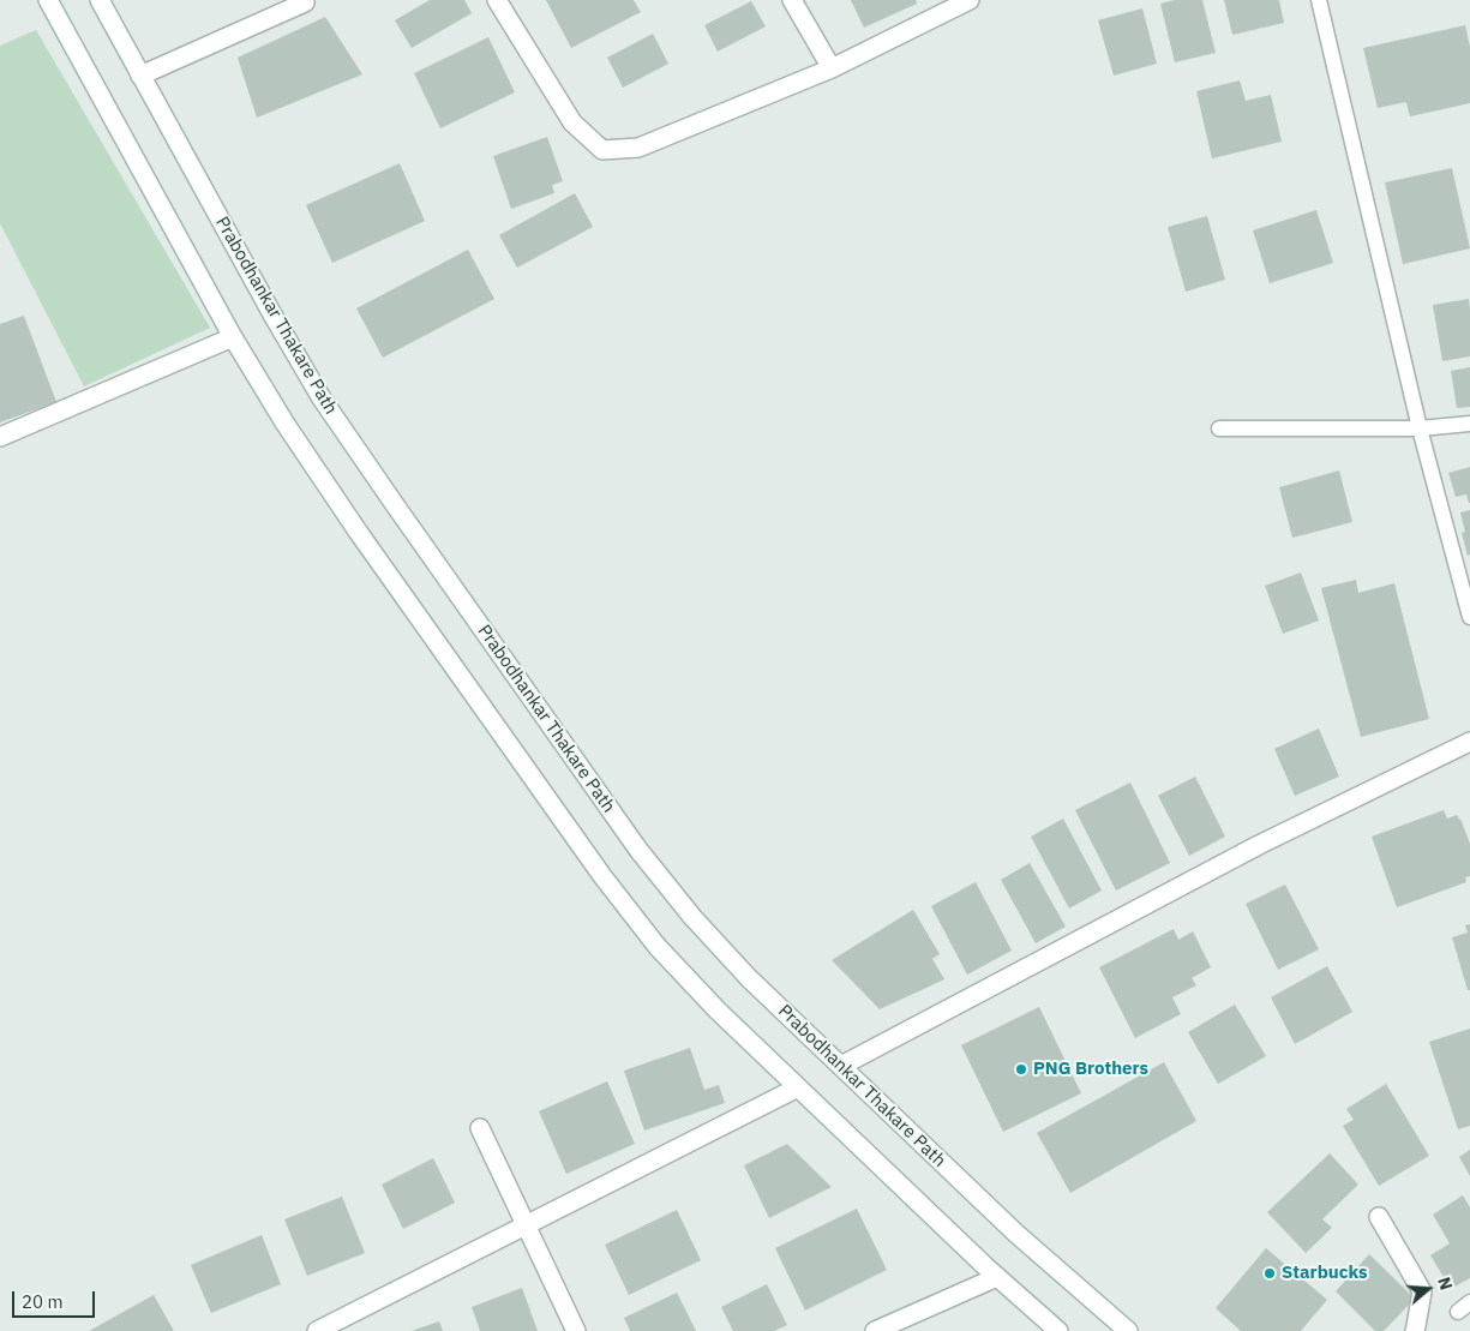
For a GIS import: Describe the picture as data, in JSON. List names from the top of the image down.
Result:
{
  "streets": {
    "main road": ["Prabodhankar Thakare Path"]
  },
  "places": ["PNG Brothers", "Starbucks"],
  "scale_bar": "20 m",
  "north": "right"
}
